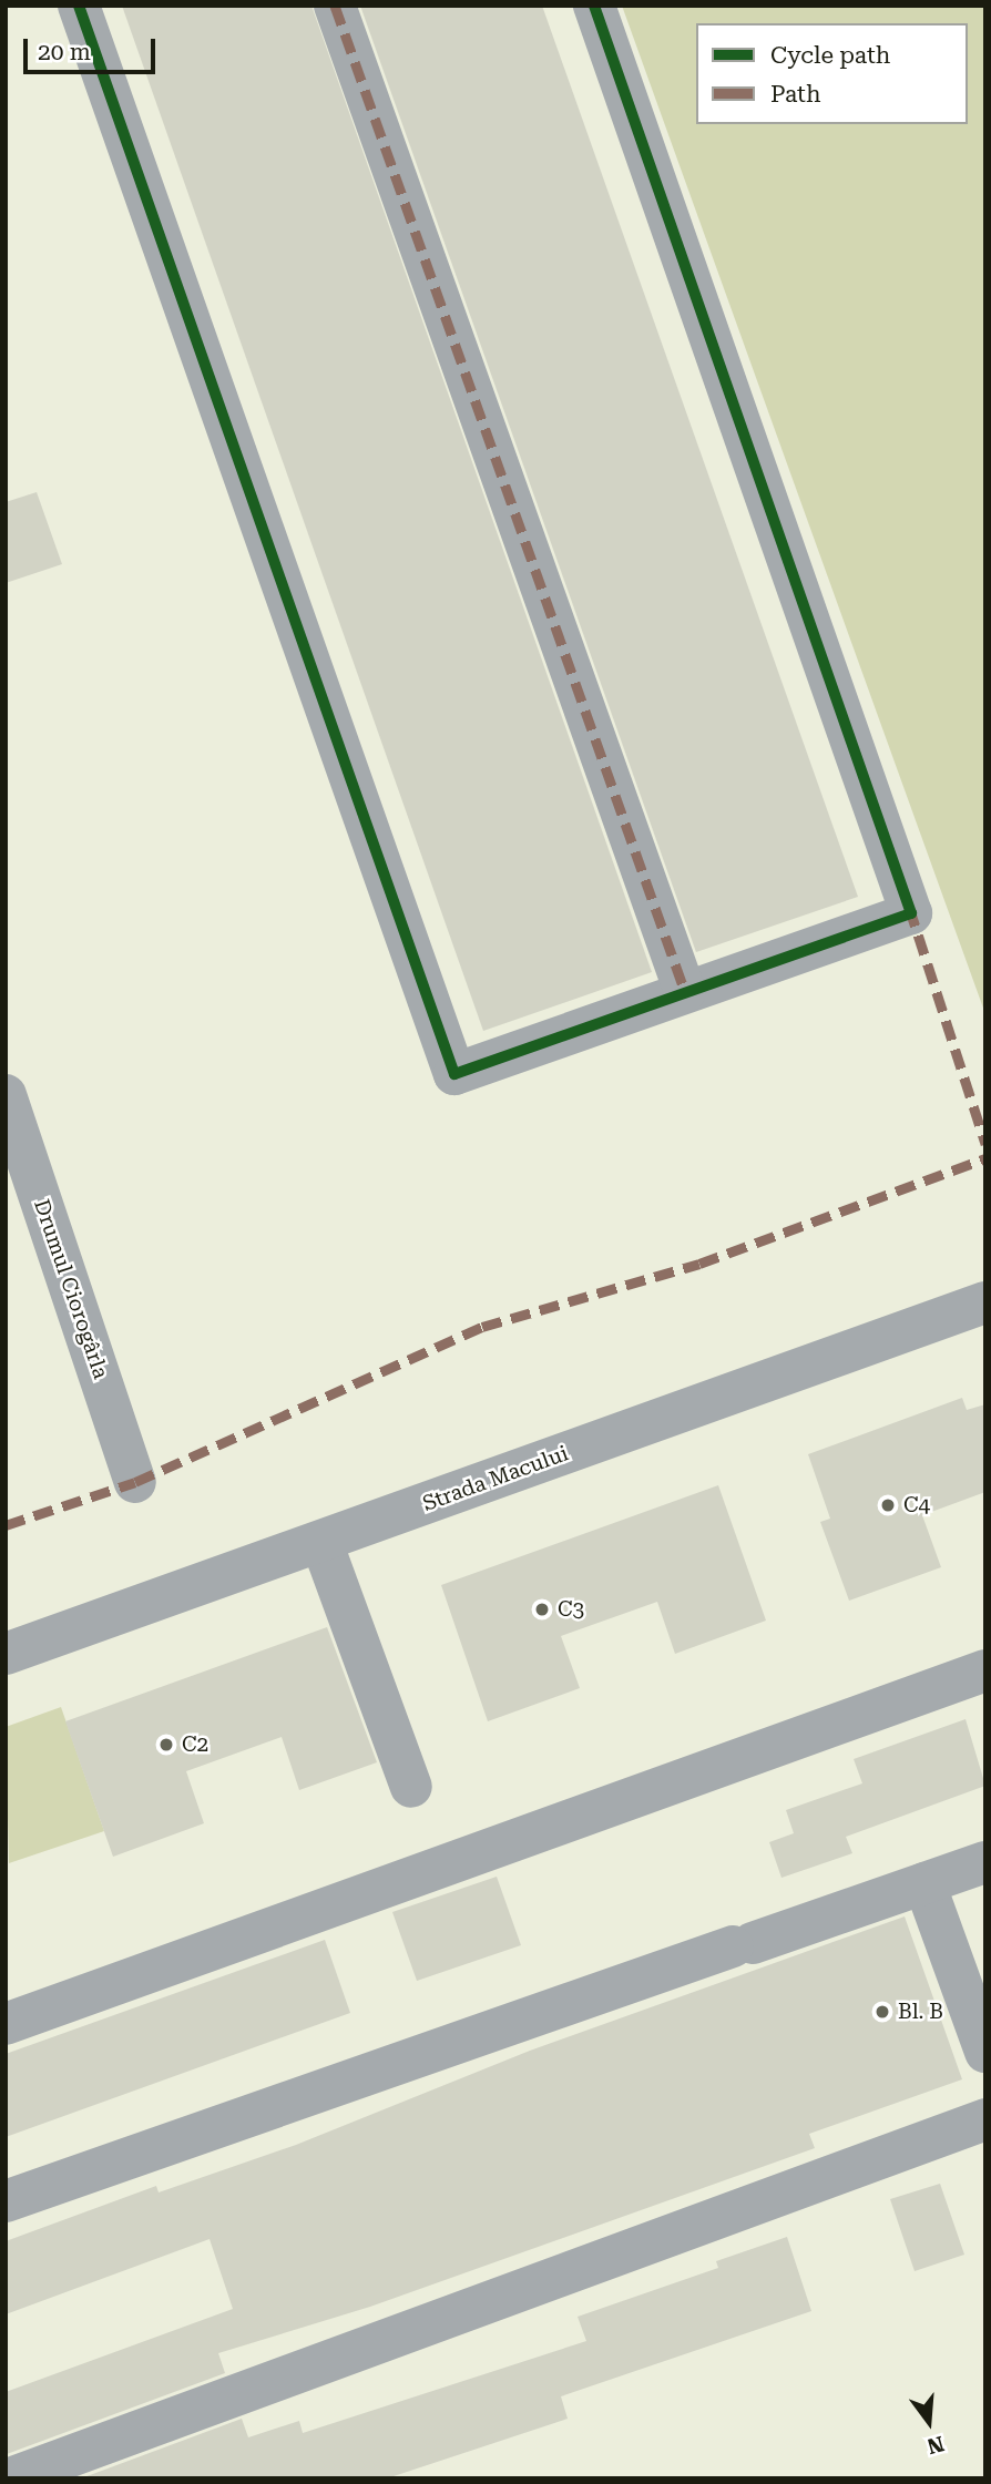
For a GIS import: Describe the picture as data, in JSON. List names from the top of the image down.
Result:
{
  "streets": {
    "street": ["Drumul Ciorogârla", "Strada Macului"]
  },
  "places": [
    "C4",
    "C3",
    "C2",
    "Bl. B"
  ],
  "legend": ["Cycle path", "Path"],
  "scale_bar": "20 m",
  "north": "bottom"
}
